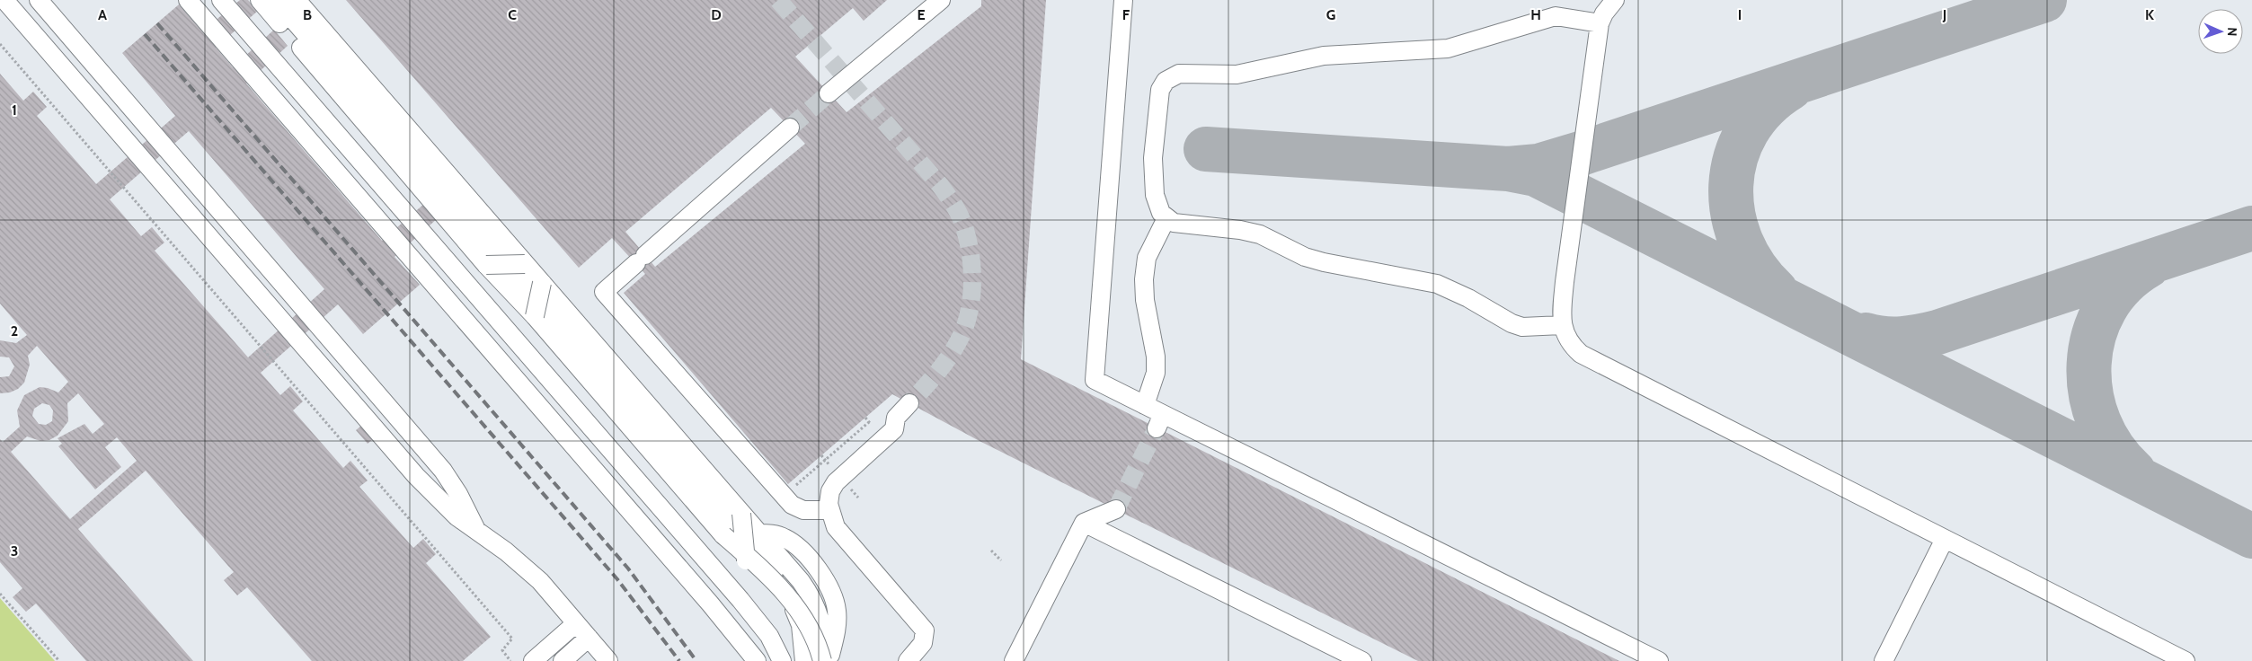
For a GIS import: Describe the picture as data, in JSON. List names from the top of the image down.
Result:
{
  "north": "right",
  "grid": {
    "columns": [
      "A",
      "B",
      "C",
      "D",
      "E",
      "F",
      "G",
      "H",
      "I",
      "J",
      "K"
    ],
    "rows": ["1", "2", "3"]
  }
}
